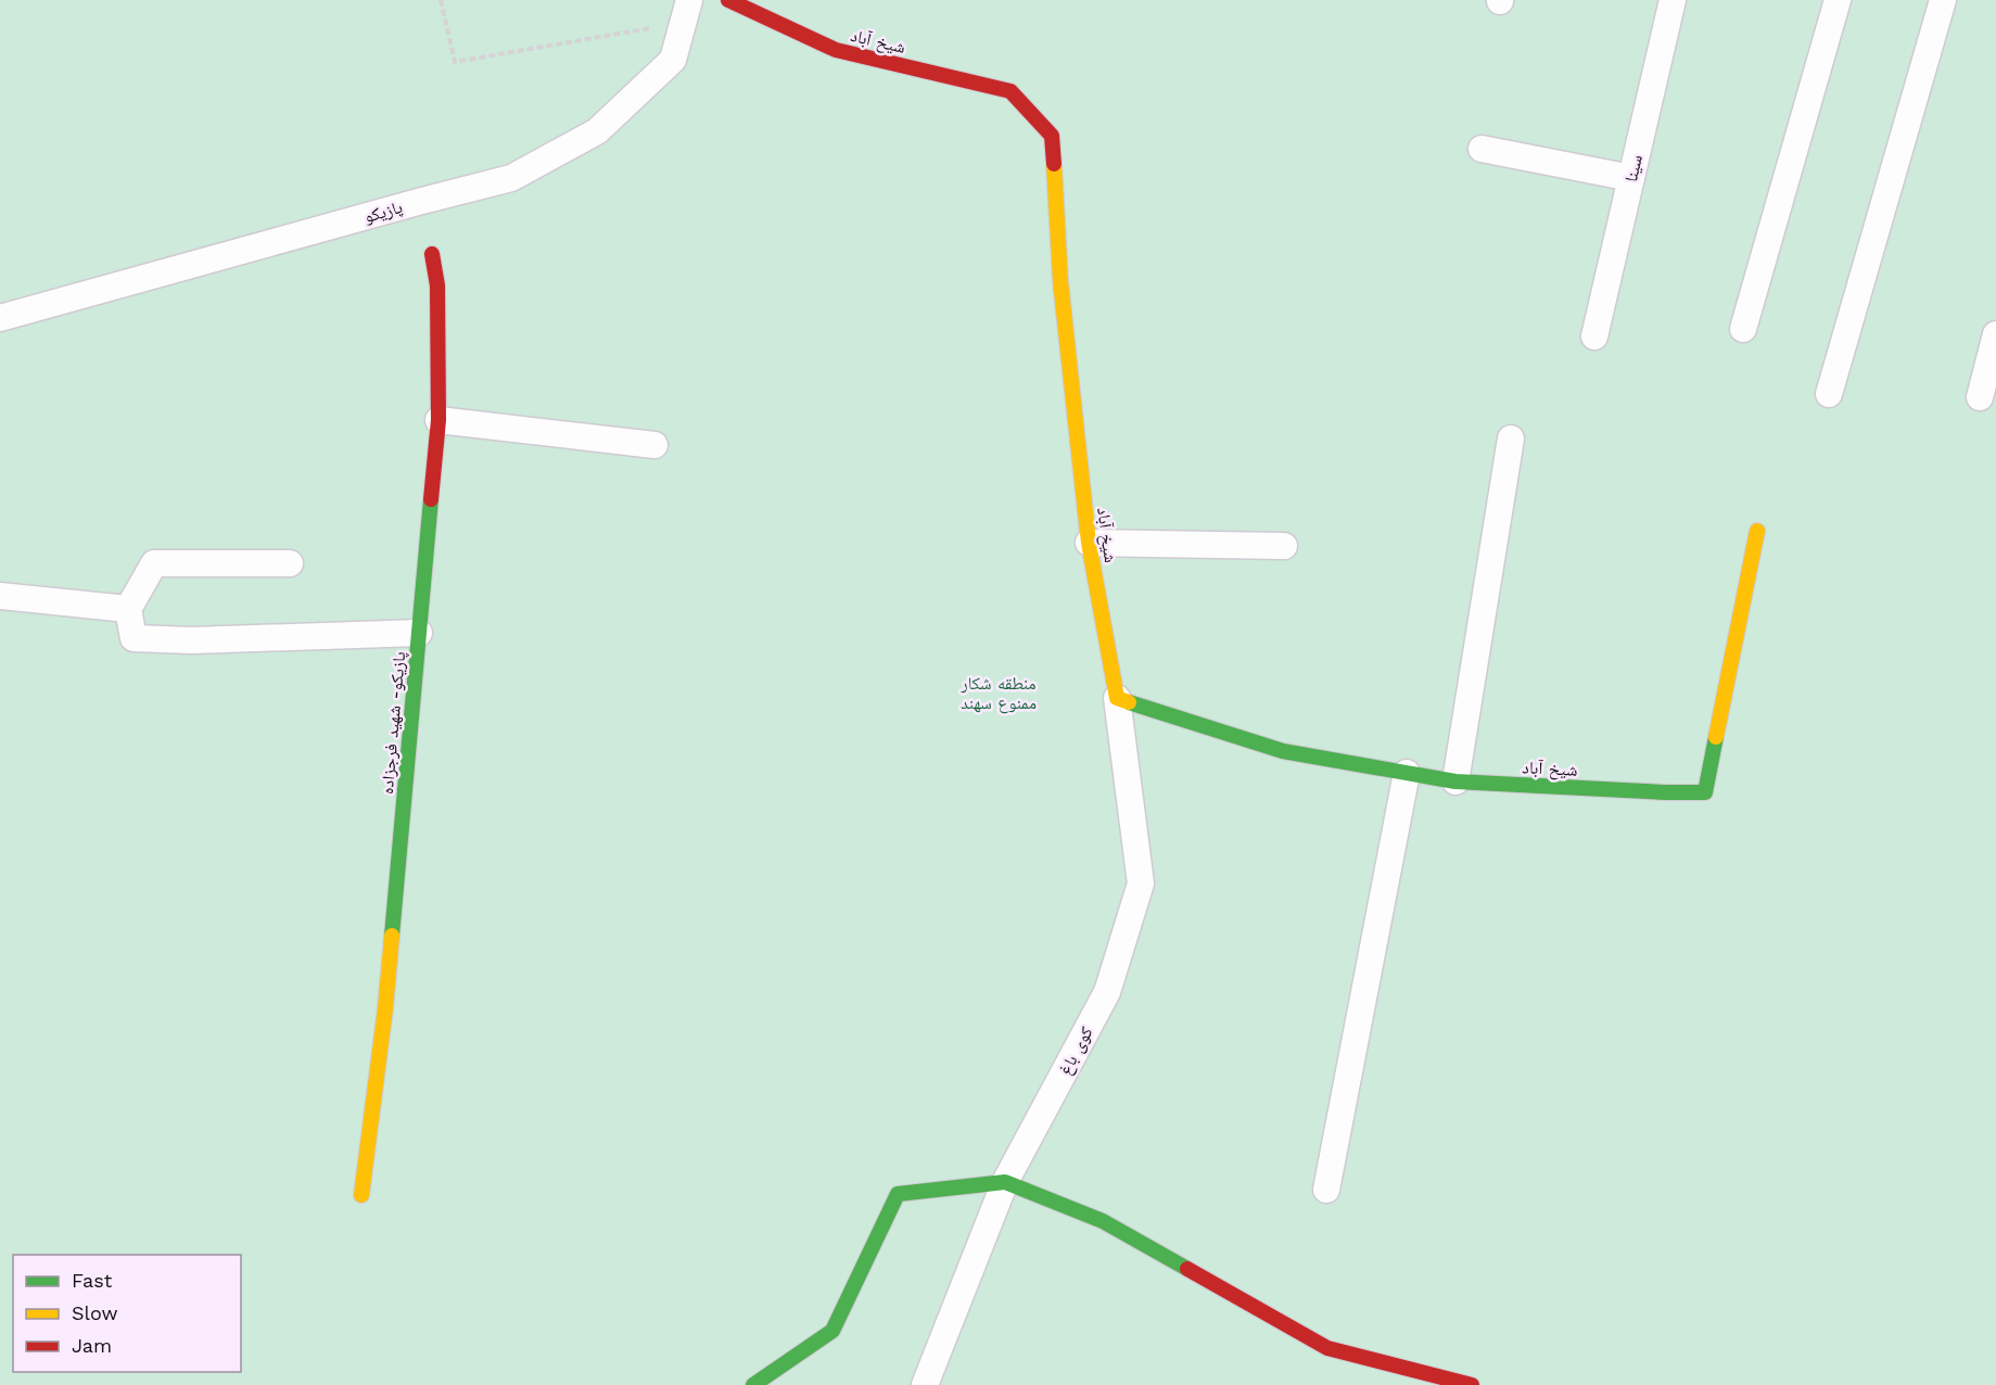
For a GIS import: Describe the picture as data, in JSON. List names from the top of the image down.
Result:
{
  "streets": {
    "street": [
      "شیخ آباد",
      "سینا",
      "پازیکو",
      "پازیکو- شهید فرجزاده",
      "کوی باغ"
    ]
  },
  "crossings": [
    ["شیخ آباد", "کوی باغ"]
  ],
  "parks": ["منطقه شکار ممنوع سهند"],
  "legend": ["Fast", "Slow", "Jam"]
}
